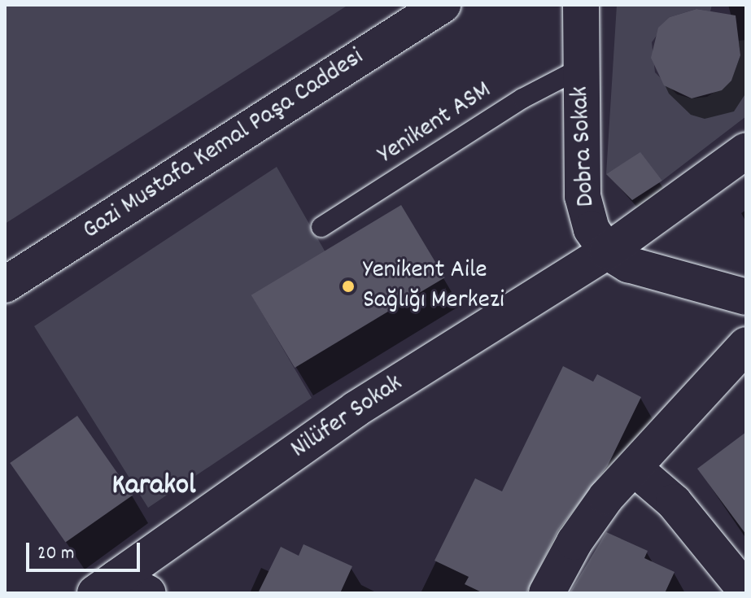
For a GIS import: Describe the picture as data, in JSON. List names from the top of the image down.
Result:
{
  "streets": {
    "street": ["Gazi Mustafa Kemal Paşa Caddesi", "Dobra Sokak", "Nilüfer Sokak"],
    "lane": ["Yenikent ASM"]
  },
  "crossings": [
    ["Yenikent ASM", "Dobra Sokak"],
    ["Dobra Sokak", "Nilüfer Sokak"]
  ],
  "districts": ["Karakol"],
  "places": ["Yenikent Aile Sağlığı Merkezi"],
  "scale_bar": "20 m"
}
